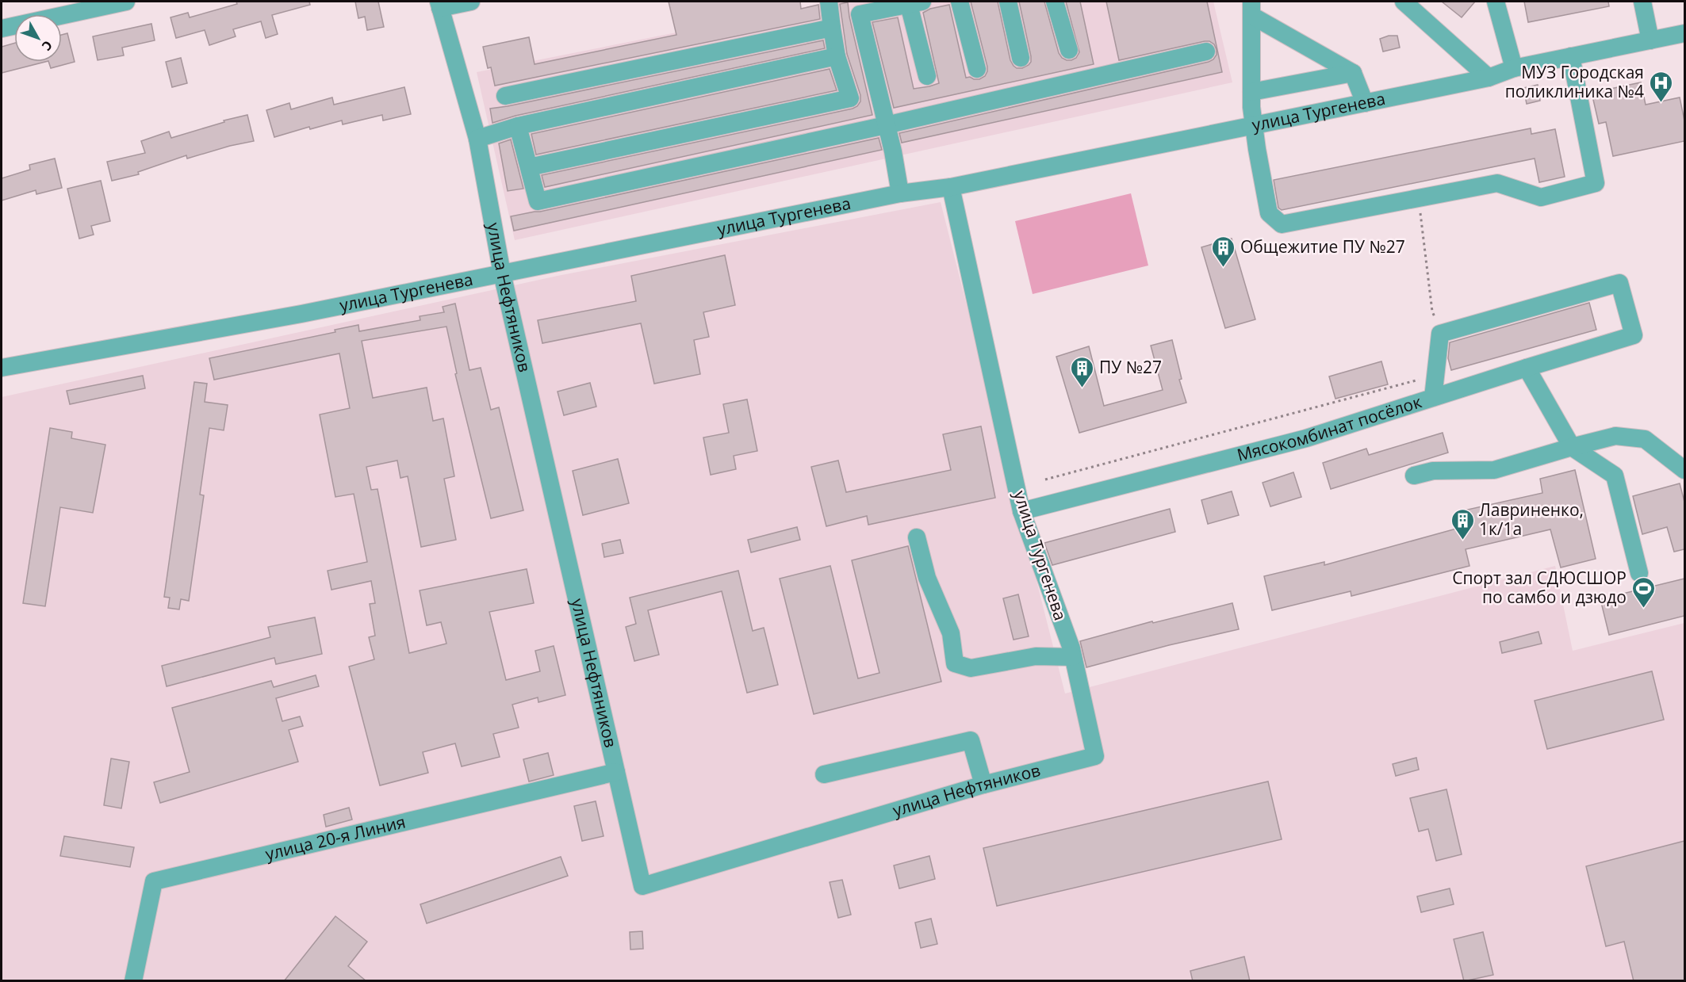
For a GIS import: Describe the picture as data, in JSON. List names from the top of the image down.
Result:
{
  "streets": {
    "street": [
      "улица Тургенева",
      "улица Нефтяников",
      "Мясокомбинат посёлок",
      "улица 20-я Линия"
    ]
  },
  "crossings": [
    ["улица Тургенева", "улица Нефтяников"],
    ["улица Тургенева", "Мясокомбинат посёлок"],
    ["улица Нефтяников", "улица 20-я Линия"]
  ],
  "places": {
    "hospital": ["МУЗ Городская поликлиника №4"],
    "building": ["Общежитие ПУ №27", "ПУ №27", "Лавриненко, 1к/1а"],
    "sports": ["Спорт зал СДЮСШОР по самбо и дзюдо"]
  },
  "north": "bottom right"
}
